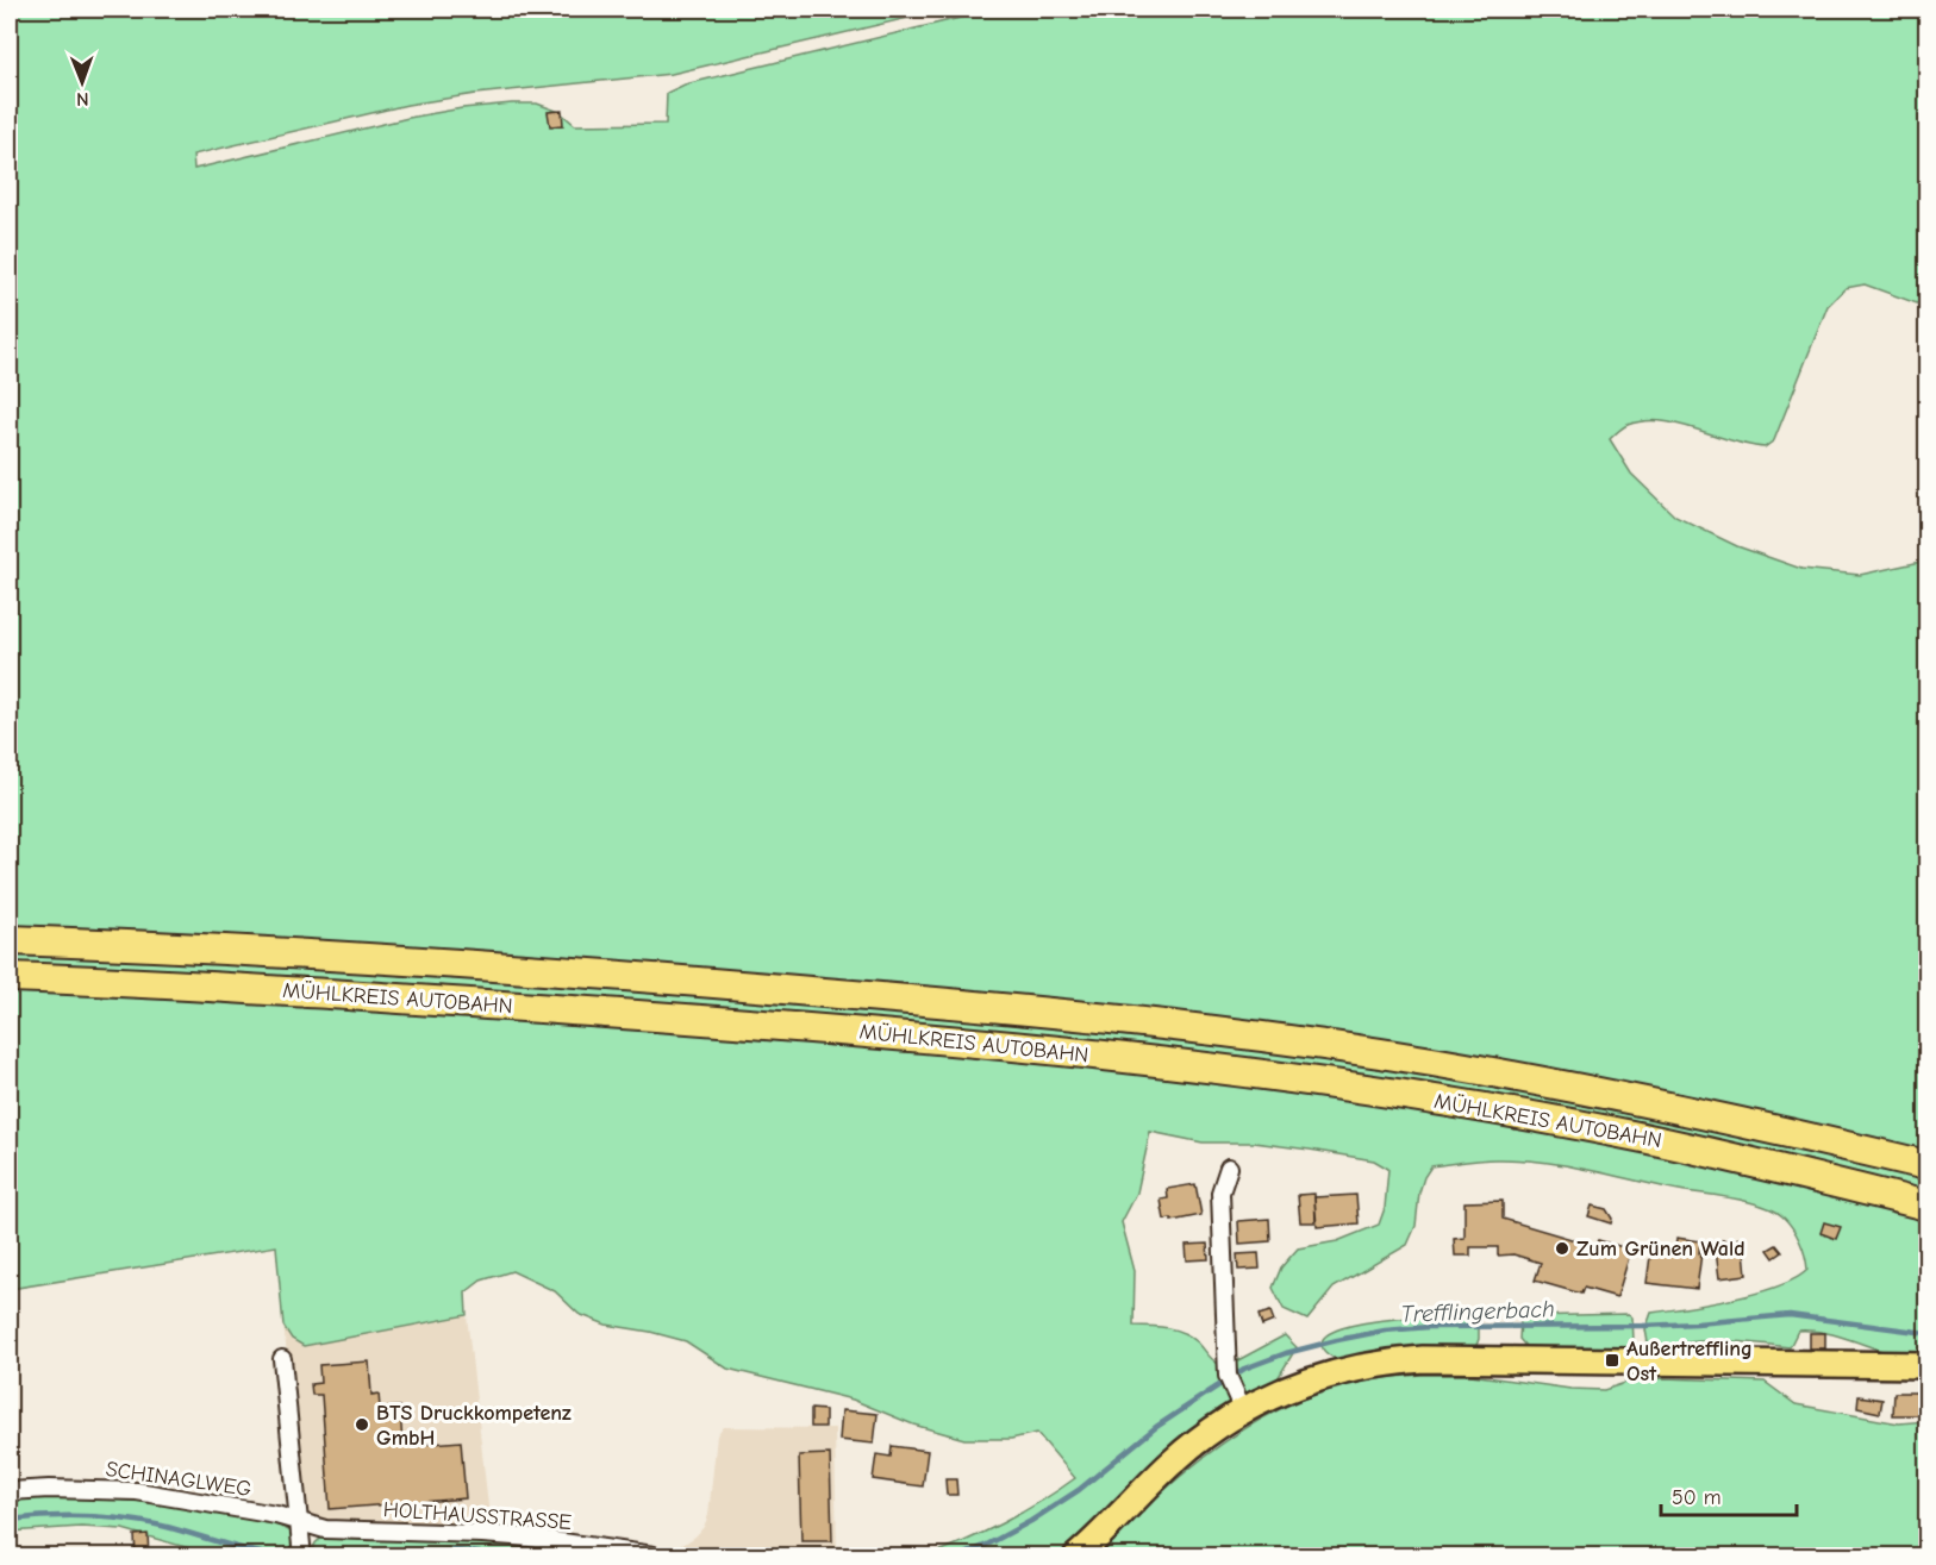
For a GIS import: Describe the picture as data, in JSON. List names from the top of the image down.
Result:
{
  "streets": {
    "highway": ["MÜHLKREIS AUTOBAHN"],
    "street": ["SCHINAGLWEG", "HOLTHAUSSTRASSE"]
  },
  "crossings": [
    ["SCHINAGLWEG", "HOLTHAUSSTRASSE"]
  ],
  "water": ["Trefflingerbach"],
  "places": {
    "other": ["Zum Grünen Wald", "BTS Druckkompetenz GmbH"],
    "transit": ["Außertreffling Ost"]
  },
  "scale_bar": "50 m",
  "north": "bottom"
}
